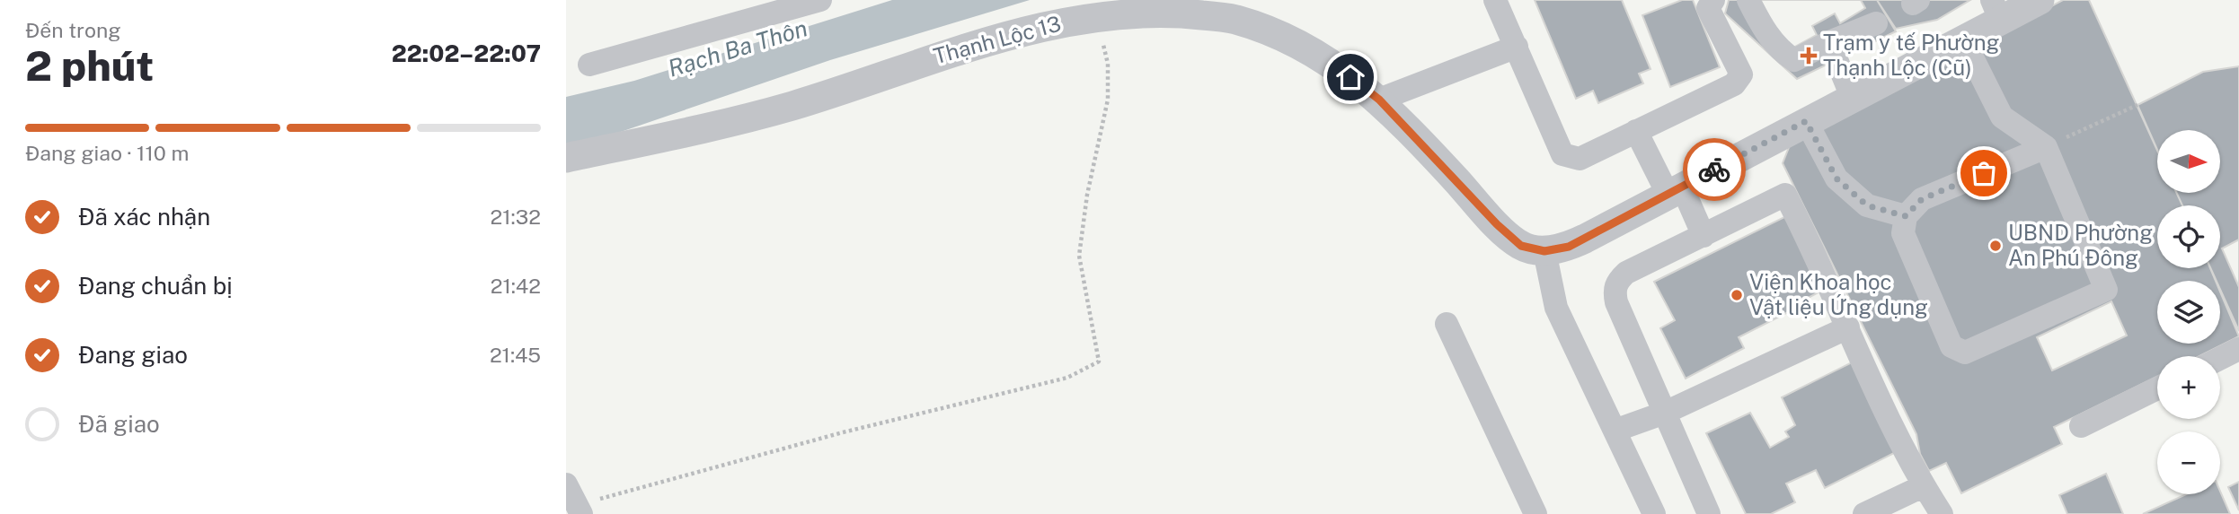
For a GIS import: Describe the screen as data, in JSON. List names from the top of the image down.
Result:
{
  "streets": {
    "street": ["Thạnh Lộc 13"]
  },
  "water": ["Rạch Ba Thôn"],
  "places": {
    "health": ["Trạm y tế Phường Thạnh Lộc (Cũ)"],
    "other": ["UBND Phường An Phú Đông", "Viện Khoa học Vật liệu Ứng dụng"]
  },
  "north": "right",
  "page": {
    "heading": ["2 phút", "Đến trong", "22:02–22:07"],
    "bar": "Đang giao · 110 m",
    "map_buttons": ["+", "−"],
    "list": [
      ["Đã xác nhận", "21:32"],
      ["Đang chuẩn bị", "21:42"],
      ["Đang giao", "21:45"],
      "Đã giao"
    ]
  }
}
